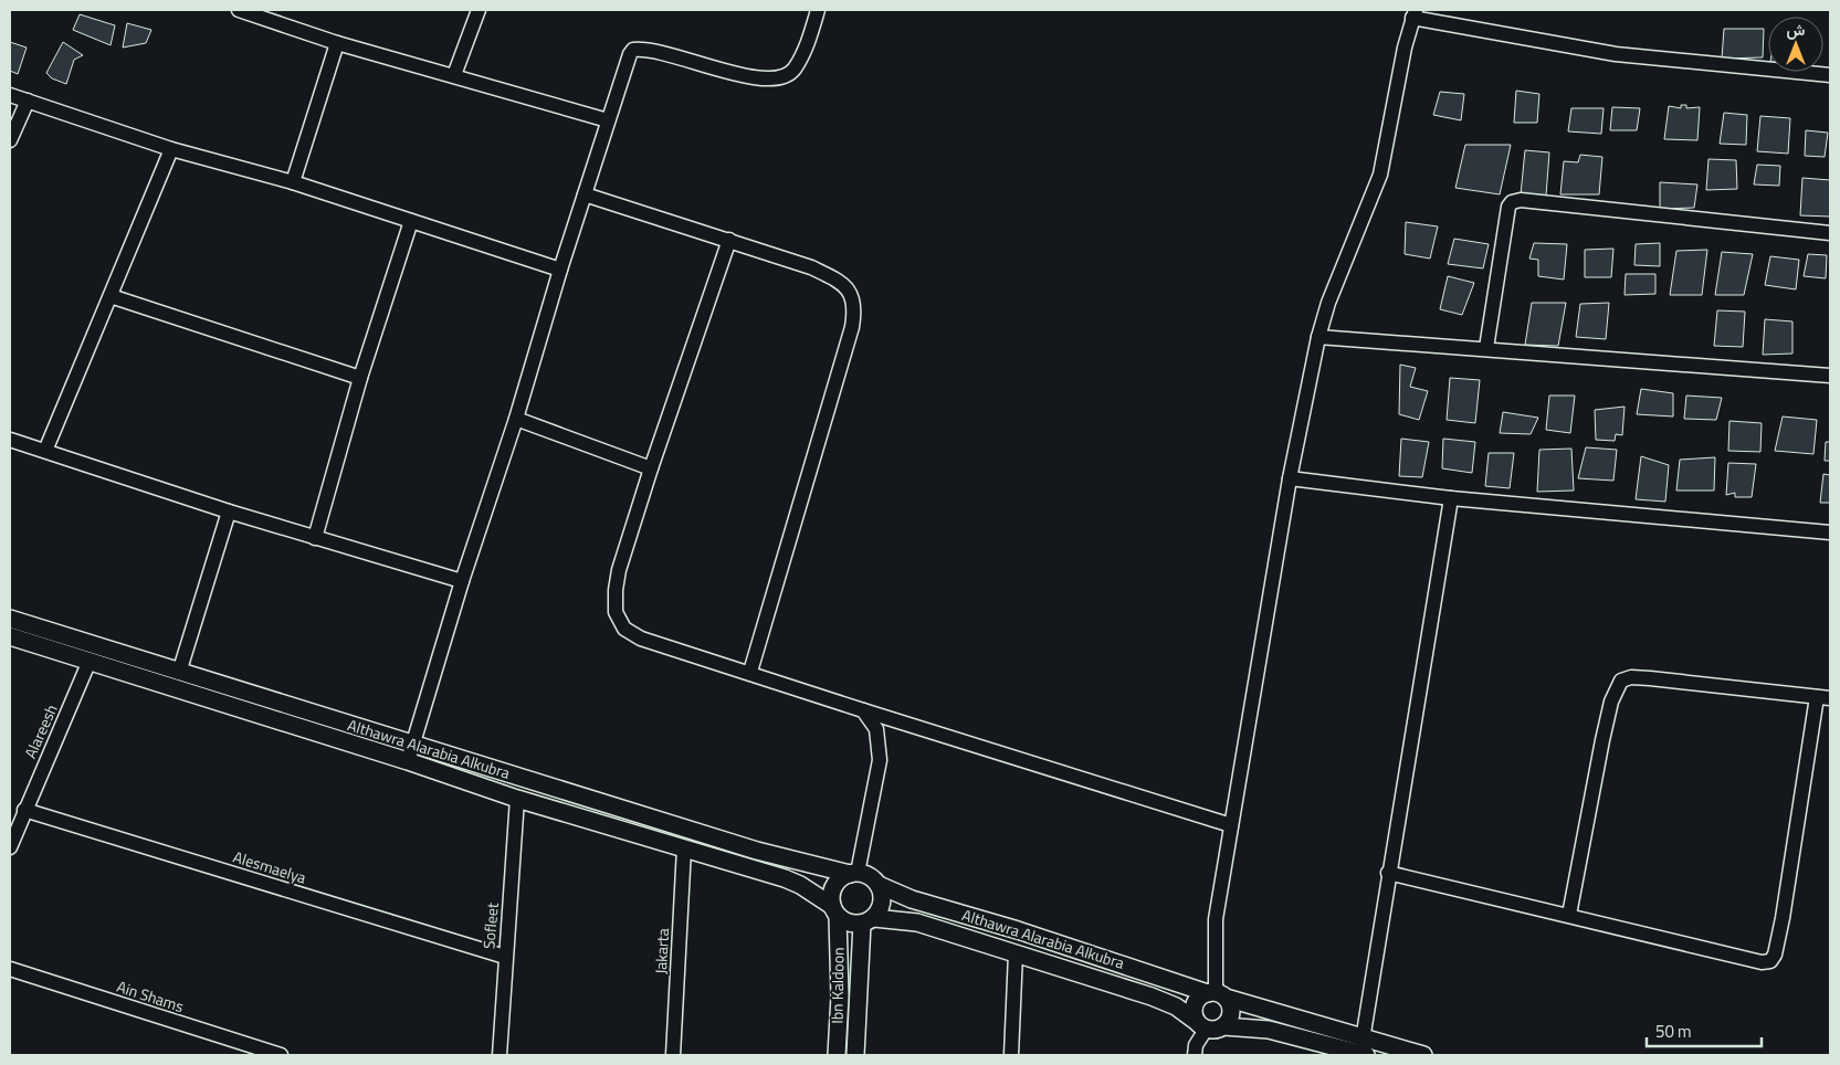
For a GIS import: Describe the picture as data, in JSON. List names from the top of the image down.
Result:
{
  "streets": {
    "street": [
      "Alareesh",
      "Althawra Alarabia Alkubra",
      "Alesmaelya",
      "Sofleet",
      "Jakarta",
      "Ibn Kaldoon",
      "Ain Shams"
    ]
  },
  "crossings": [
    ["Alareesh", "Althawra Alarabia Alkubra"],
    ["Alareesh", "Alesmaelya"],
    ["Althawra Alarabia Alkubra", "Sofleet"],
    ["Althawra Alarabia Alkubra", "Jakarta"],
    ["Althawra Alarabia Alkubra", "Ibn Kaldoon"],
    ["Alesmaelya", "Sofleet"]
  ],
  "scale_bar": "50 m",
  "north": "top"
}
